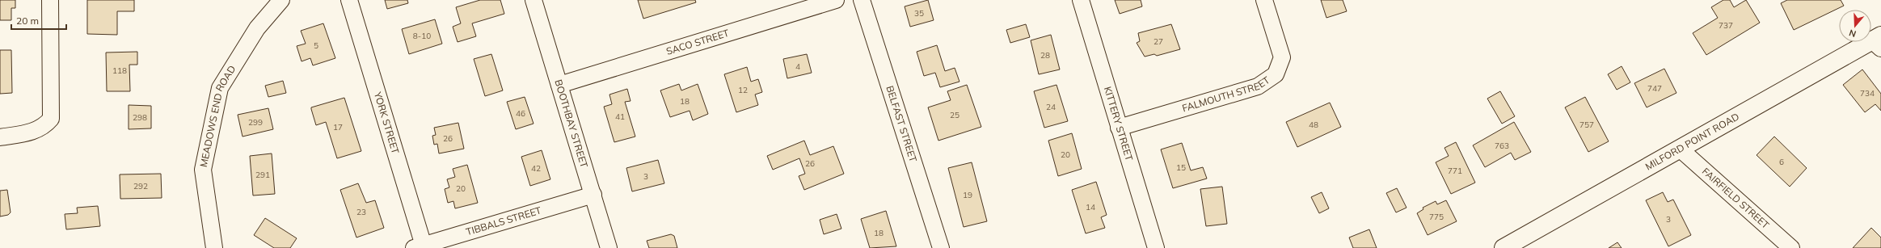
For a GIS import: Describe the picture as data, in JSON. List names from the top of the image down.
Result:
{
  "streets": {
    "main road": ["MILFORD POINT ROAD"],
    "street": [
      "SACO STREET",
      "FALMOUTH STREET",
      "MEADOWS END ROAD",
      "YORK STREET",
      "BOOTHBAY STREET",
      "BELFAST STREET",
      "KITTERY STREET",
      "FAIRFIELD STREET",
      "TIBBALS STREET"
    ]
  },
  "crossings": [
    ["SACO STREET", "BOOTHBAY STREET"],
    ["FALMOUTH STREET", "KITTERY STREET"],
    ["YORK STREET", "TIBBALS STREET"],
    ["BOOTHBAY STREET", "TIBBALS STREET"],
    ["MILFORD POINT ROAD", "FAIRFIELD STREET"]
  ],
  "house_numbers": [
    "35",
    "737",
    "8-10",
    "27",
    "5",
    "28",
    "4",
    "118",
    "747",
    "12",
    "734",
    "18",
    "24",
    "46",
    "25",
    "41",
    "298",
    "299",
    "48",
    "757",
    "17",
    "26",
    "763",
    "20",
    "6",
    "26",
    "15",
    "42",
    "771",
    "291",
    "3",
    "292",
    "20",
    "19",
    "14",
    "23",
    "775",
    "3",
    "18"
  ],
  "scale_bar": "20 m",
  "north": "bottom"
}
